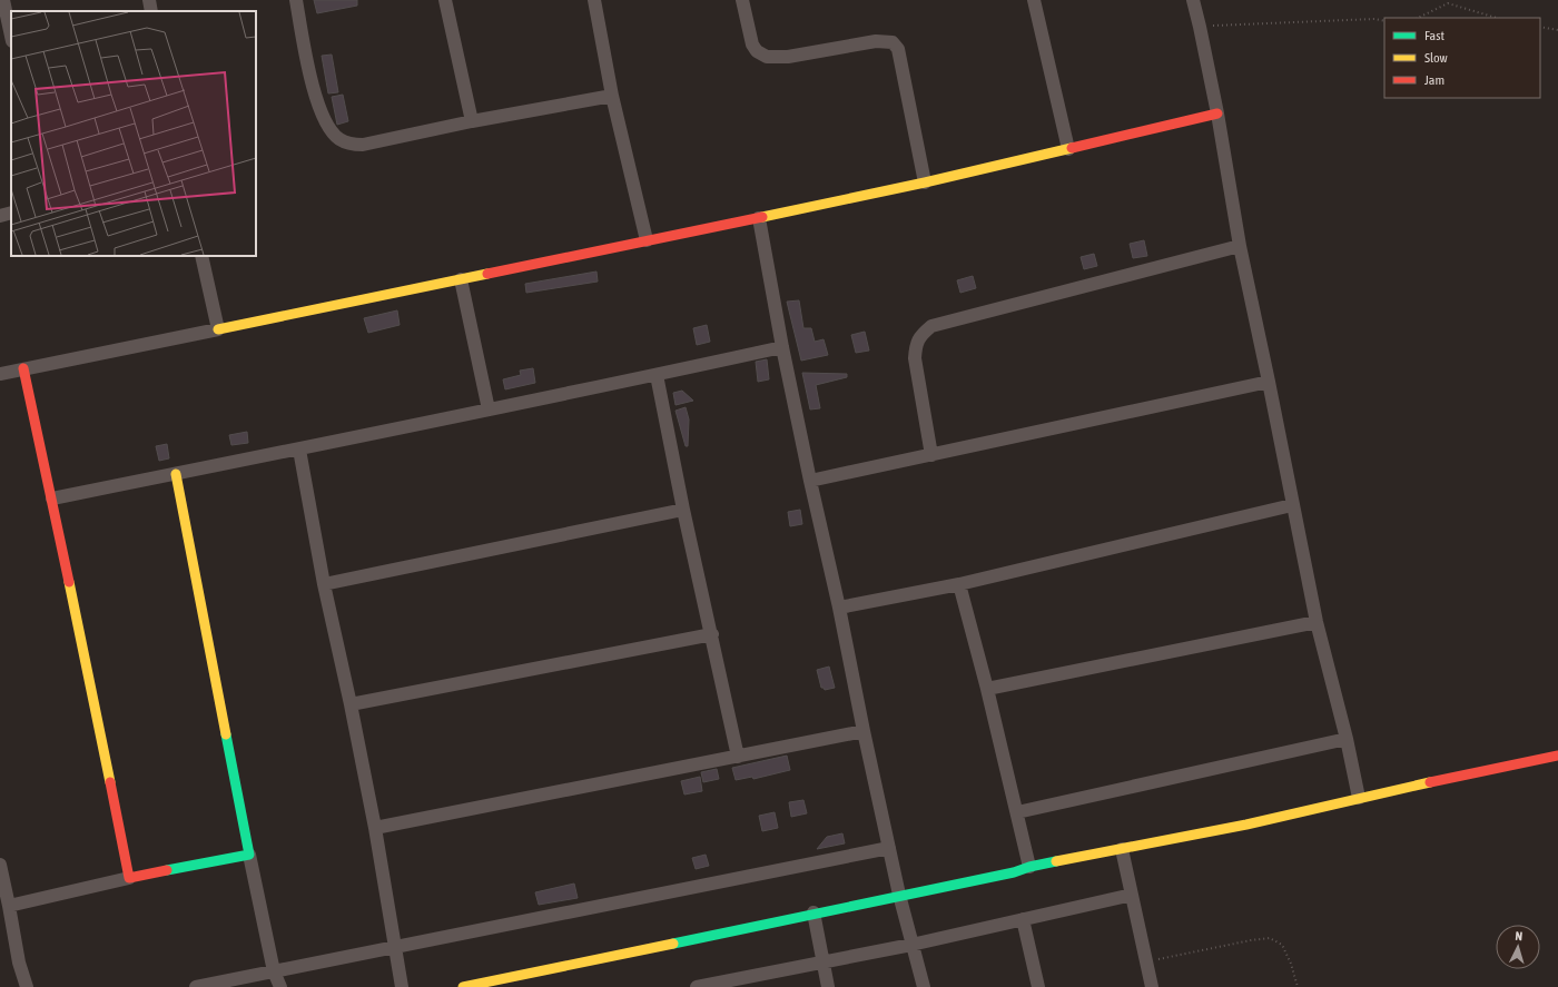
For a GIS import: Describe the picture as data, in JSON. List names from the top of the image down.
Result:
{
  "legend": ["Fast", "Slow", "Jam"],
  "north": "top"
}
